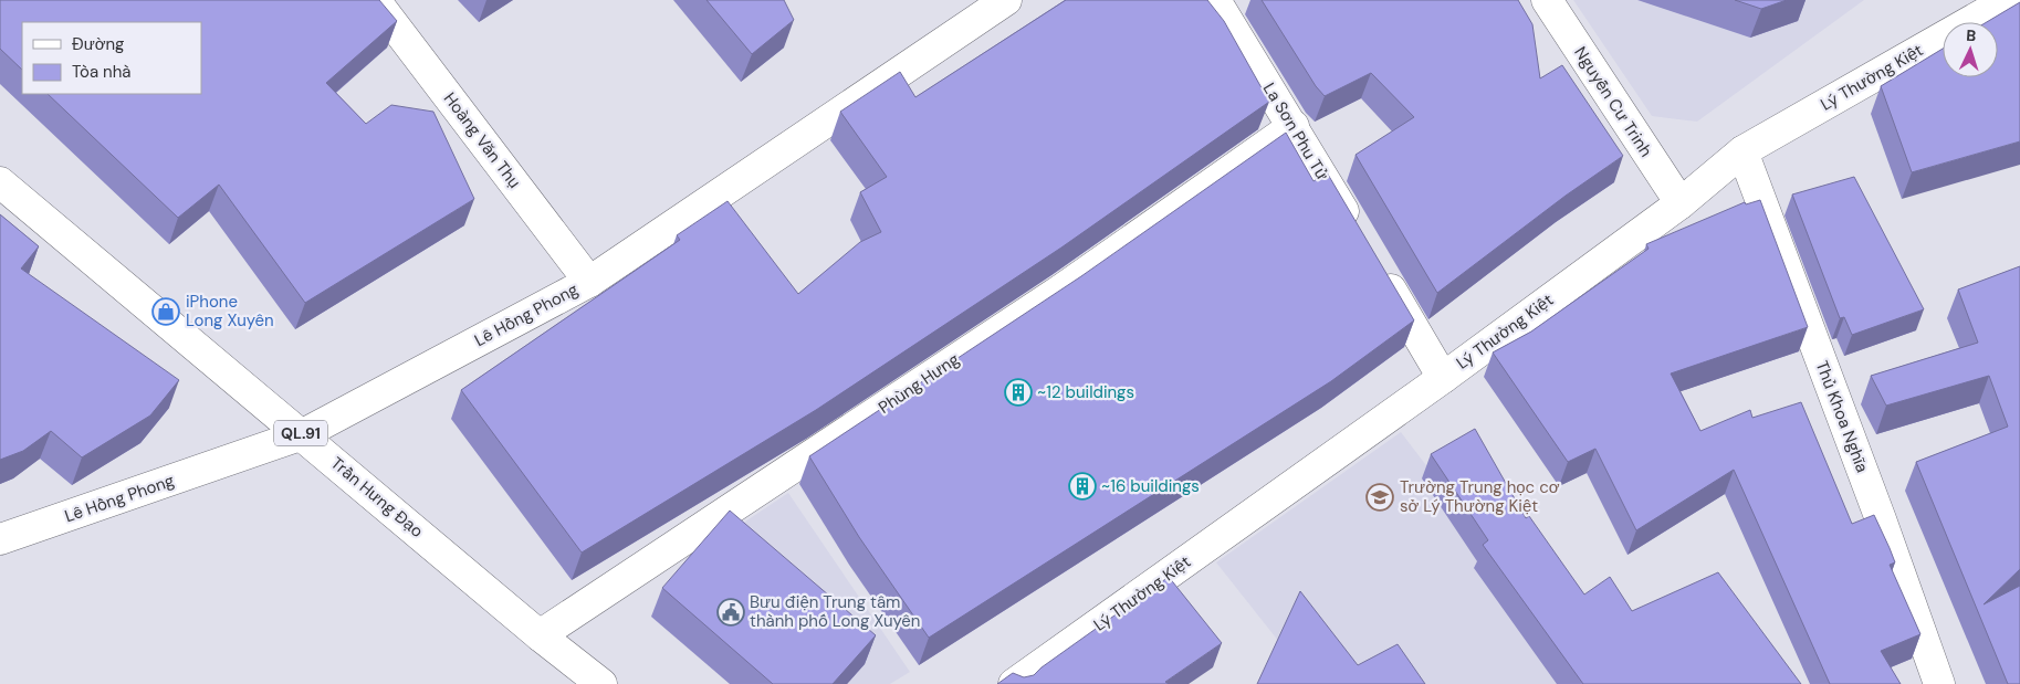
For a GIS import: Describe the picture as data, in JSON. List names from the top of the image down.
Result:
{
  "streets": {
    "main road": [
      "Lý Thường Kiệt",
      "Nguyễn Cư Trinh",
      "La Sơn Phu Tử",
      "Hoàng Văn Thụ",
      "Lê Hồng Phong",
      "Phùng Hưng",
      "Thủ Khoa Nghĩa",
      "QL.91",
      "Trần Hưng Đạo"
    ]
  },
  "crossings": [
    ["Lý Thường Kiệt", "Nguyễn Cư Trinh"],
    ["Lý Thường Kiệt", "Thủ Khoa Nghĩa"],
    ["La Sơn Phu Tử", "Phùng Hưng"],
    ["Hoàng Văn Thụ", "Lê Hồng Phong"],
    ["Lê Hồng Phong", "Trần Hưng Đạo"],
    ["Phùng Hưng", "Trần Hưng Đạo"]
  ],
  "places": {
    "shop": ["iPhone Long Xuyên"],
    "building": ["~12 buildings", "~16 buildings"],
    "school or university": ["Trường Trung học cơ sở Lý Thường Kiệt"],
    "public building": ["Bưu điện Trung tâm thành phố Long Xuyên"]
  },
  "legend": ["Đường", "Tòa nhà"],
  "north": "top"
}
